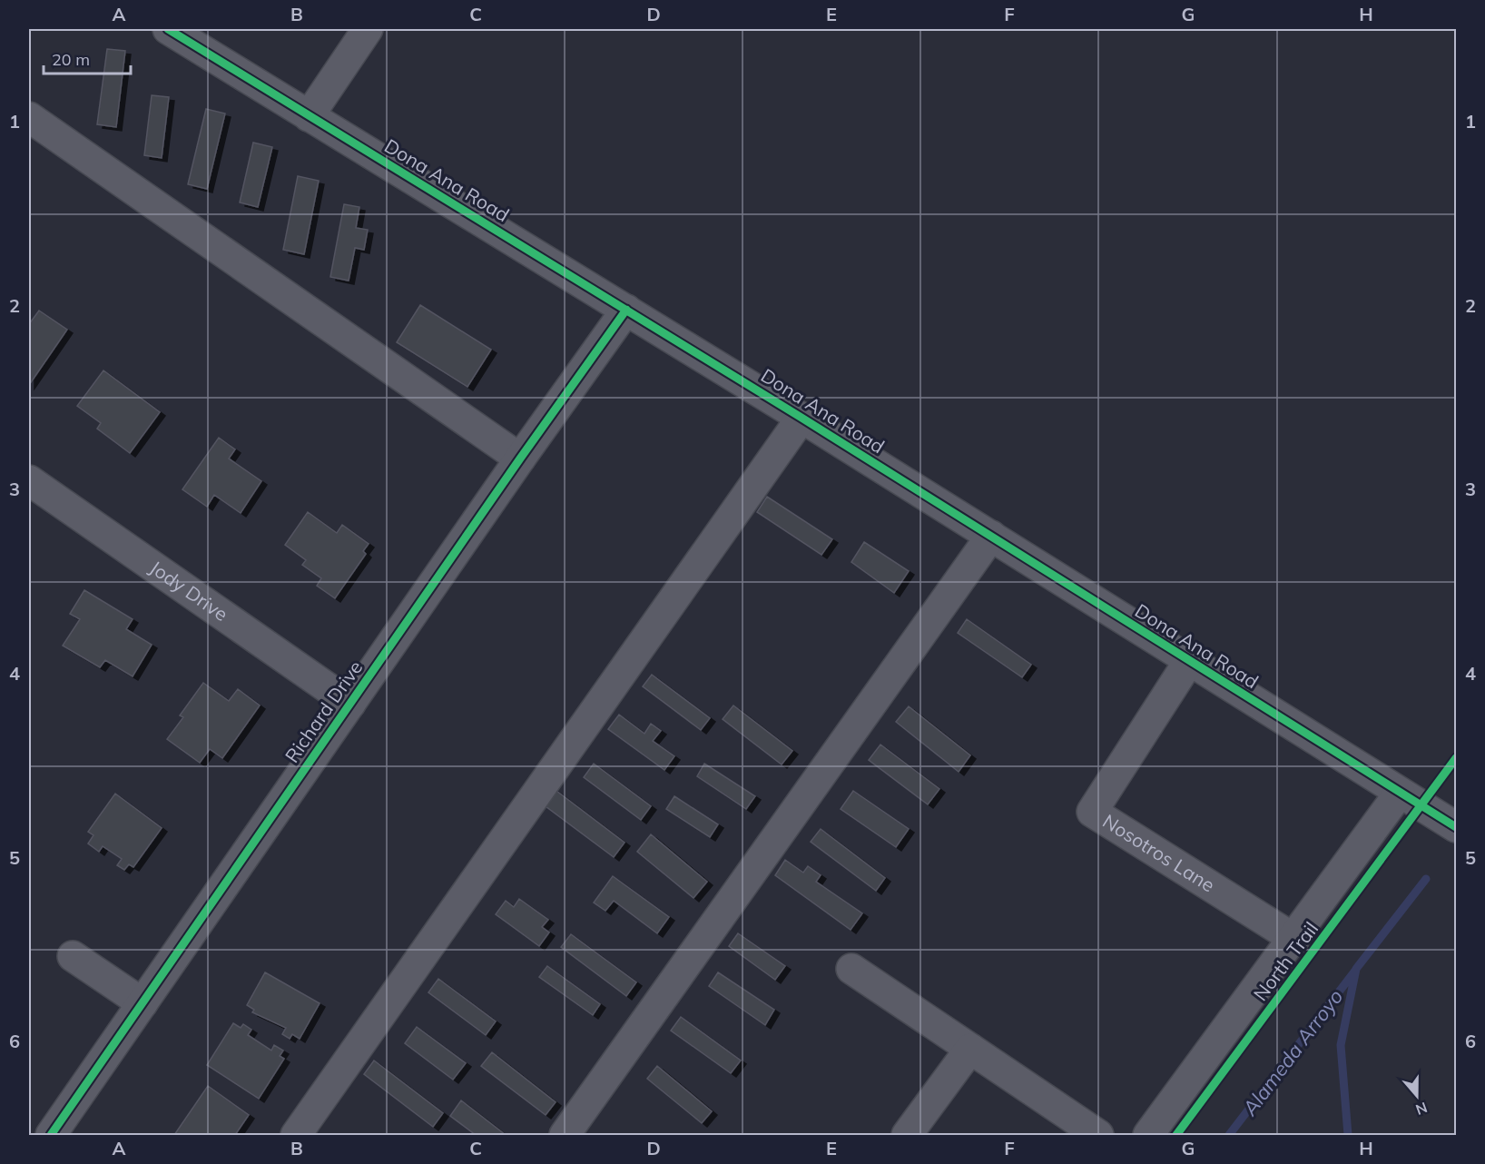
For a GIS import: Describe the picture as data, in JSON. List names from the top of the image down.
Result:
{
  "streets": {
    "street": [
      "Dona Ana Road",
      "Jody Drive",
      "Richard Drive",
      "Nosotros Lane"
    ],
    "cycle path": ["North Trail"]
  },
  "crossings": [
    ["Dona Ana Road", "Richard Drive"],
    ["Dona Ana Road", "Nosotros Lane"],
    ["Jody Drive", "Richard Drive"]
  ],
  "water": ["Alameda Arroyo"],
  "scale_bar": "20 m",
  "north": "bottom",
  "grid": {
    "columns": [
      "A",
      "B",
      "C",
      "D",
      "E",
      "F",
      "G",
      "H"
    ],
    "rows": [
      "1",
      "2",
      "3",
      "4",
      "5",
      "6"
    ]
  }
}
